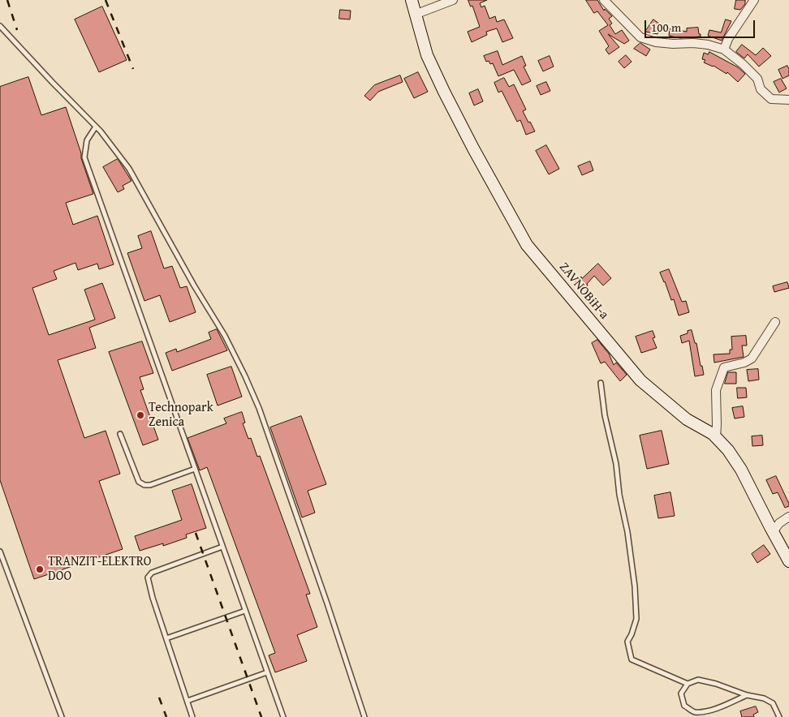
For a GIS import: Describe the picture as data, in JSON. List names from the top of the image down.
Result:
{
  "streets": {
    "main road": ["ZAVNOBiH-a"]
  },
  "places": ["Technopark Zenica", "TRANZIT-ELEKTRO DOO"],
  "scale_bar": "100 m"
}
